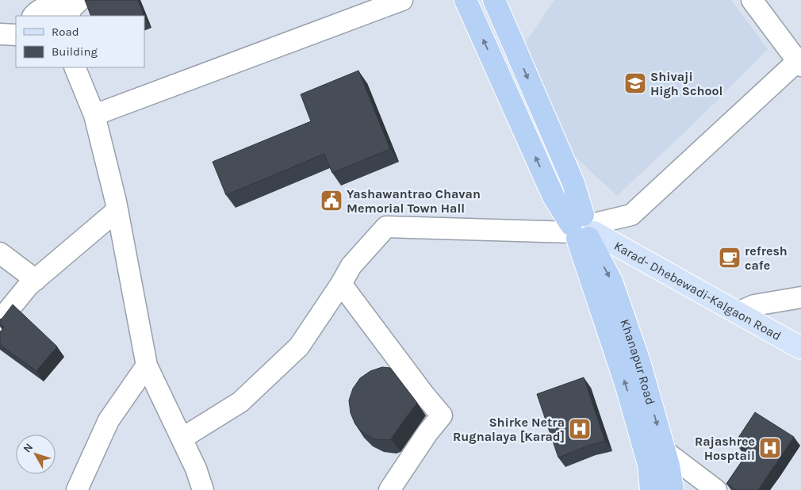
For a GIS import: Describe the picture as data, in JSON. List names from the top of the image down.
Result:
{
  "streets": {
    "highway": ["Khanapur Road"],
    "main road": ["Karad- Dhebewadi-Kalgaon Road"]
  },
  "crossings": [
    ["Karad- Dhebewadi-Kalgaon Road", "Khanapur Road"]
  ],
  "places": {
    "school or university": ["Shivaji High School"],
    "public building": ["Yashawantrao Chavan Memorial Town Hall"],
    "cafe": ["refresh cafe"],
    "hospital": ["Shirke Netra Rugnalaya [Karad]", "Rajashree Hosptail"]
  },
  "legend": ["Road", "Building"],
  "north": "top left"
}
